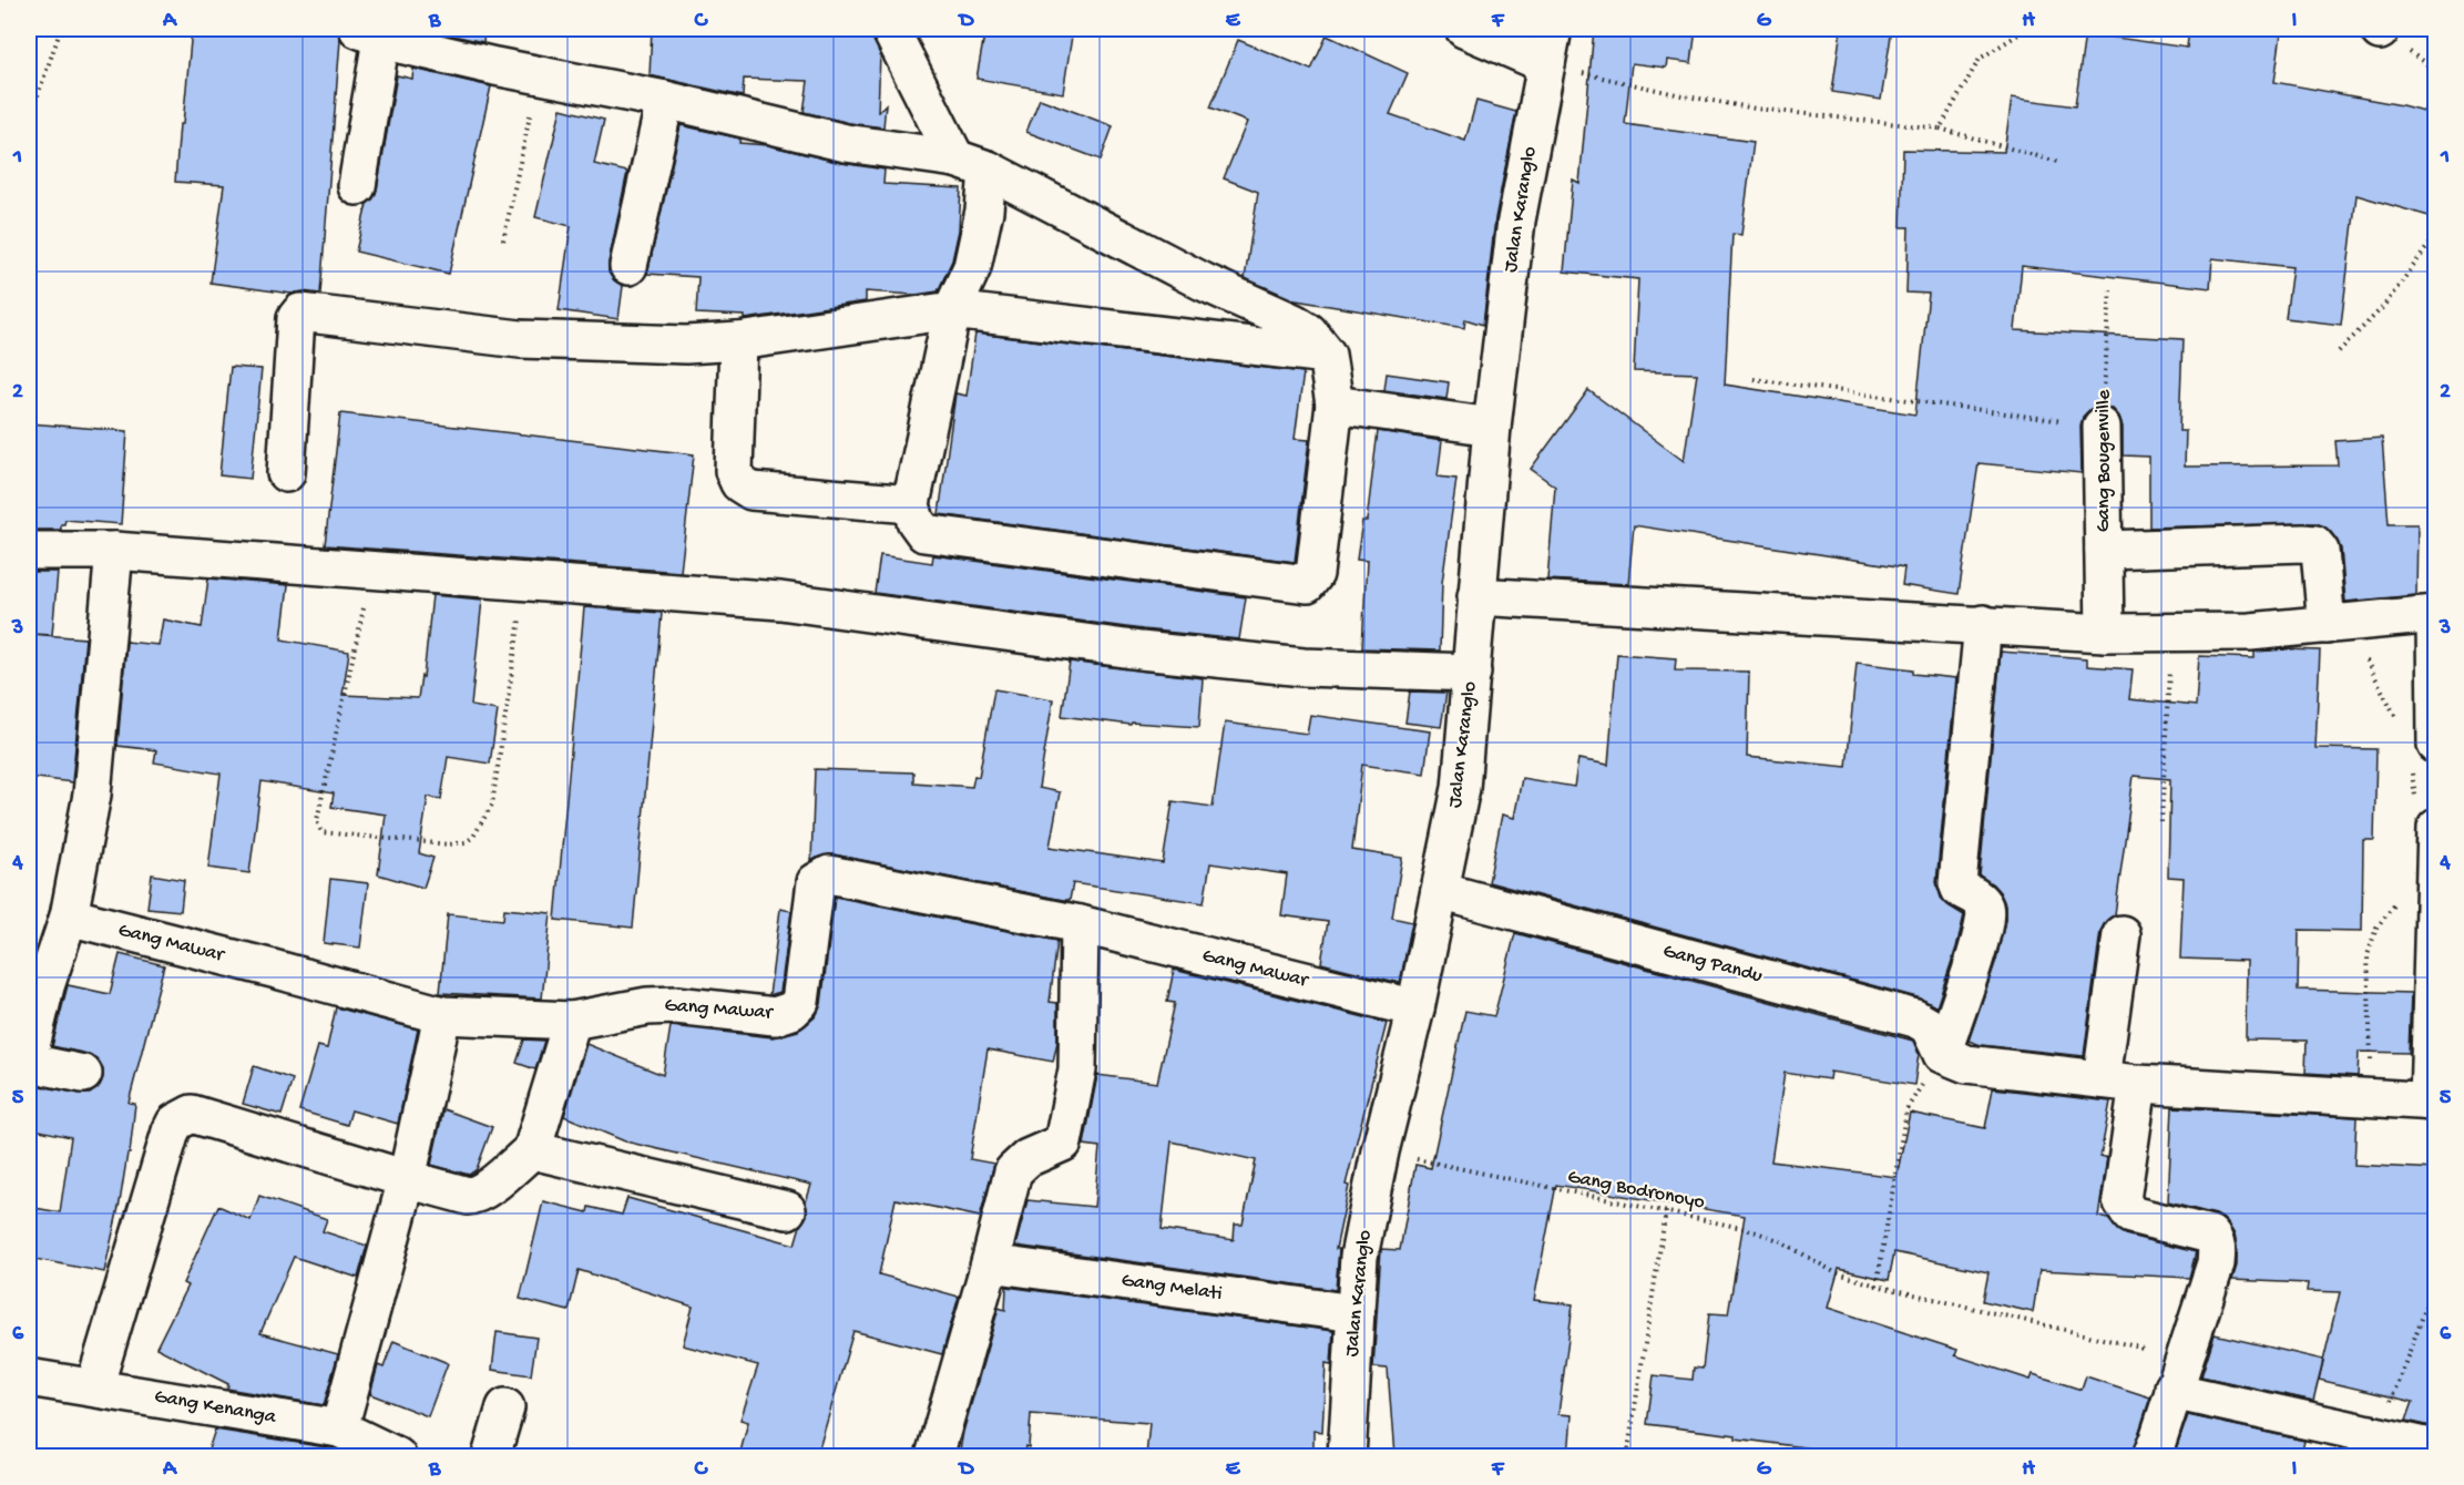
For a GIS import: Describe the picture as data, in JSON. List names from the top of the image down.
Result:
{
  "streets": {
    "street": [
      "Jalan Karanglo",
      "Gang Bougenville",
      "Gang Mawar",
      "Gang Pandu",
      "Gang Melati",
      "Gang Kenanga"
    ],
    "path": ["Gang Bodronoyo"]
  },
  "crossings": [
    ["Jalan Karanglo", "Gang Mawar"],
    ["Jalan Karanglo", "Gang Pandu"],
    ["Jalan Karanglo", "Gang Bodronoyo"],
    ["Jalan Karanglo", "Gang Melati"]
  ],
  "grid": {
    "columns": [
      "A",
      "B",
      "C",
      "D",
      "E",
      "F",
      "G",
      "H",
      "I"
    ],
    "rows": [
      "1",
      "2",
      "3",
      "4",
      "5",
      "6"
    ]
  }
}
